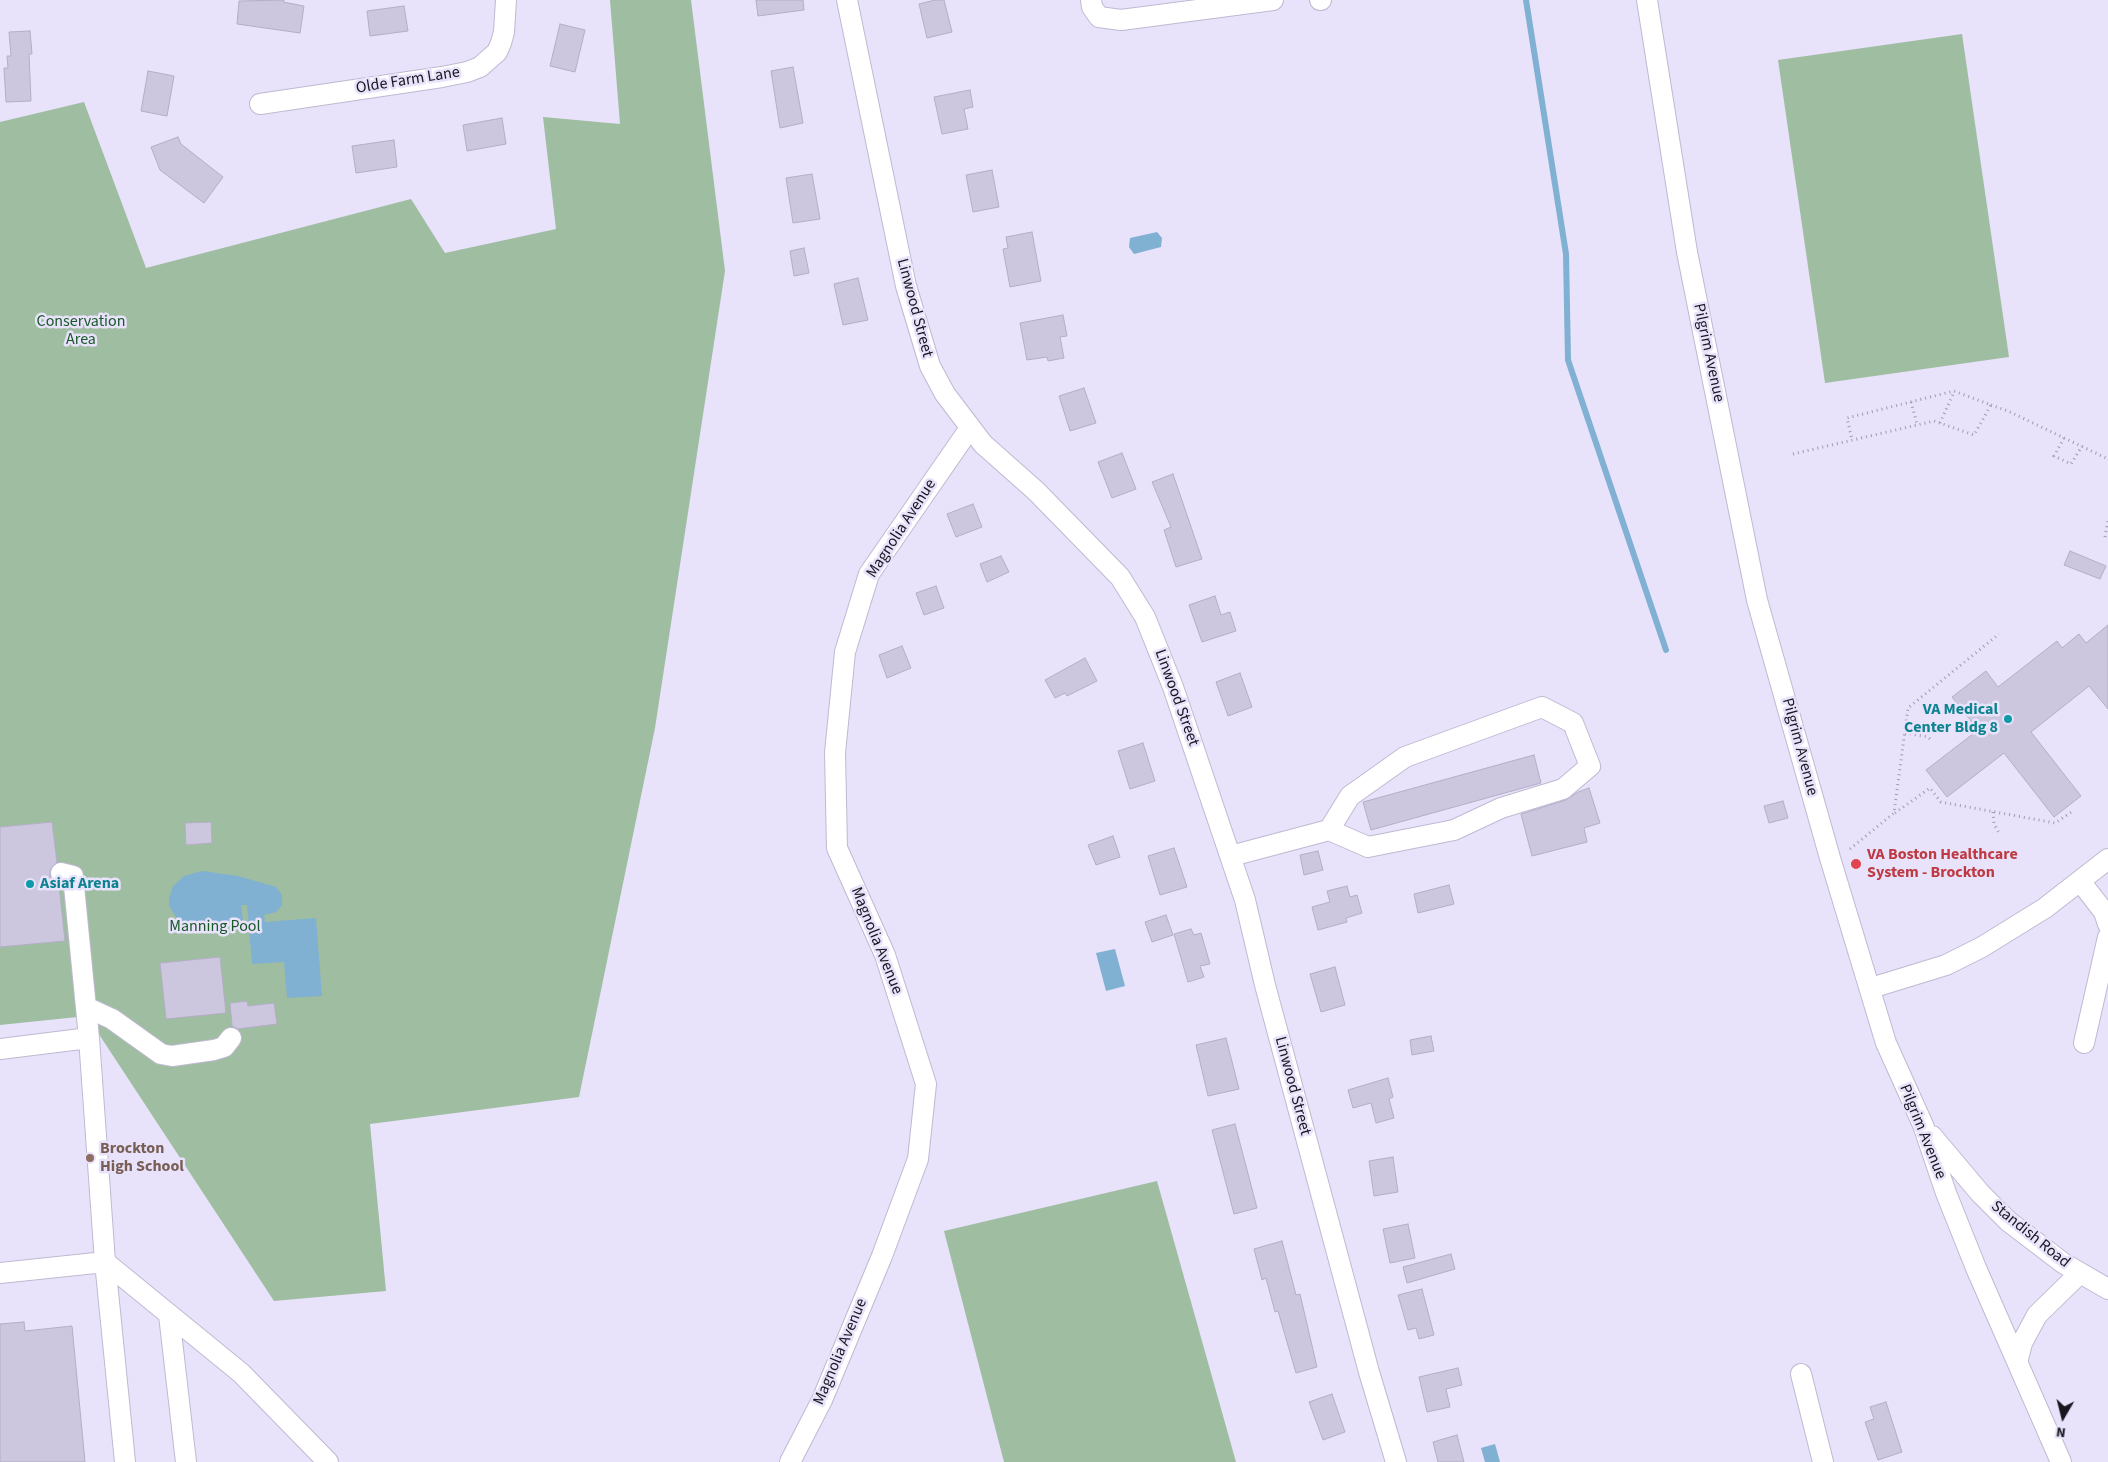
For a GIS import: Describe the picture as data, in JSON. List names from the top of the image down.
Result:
{
  "streets": {
    "street": [
      "Olde Farm Lane",
      "Linwood Street",
      "Pilgrim Avenue",
      "Magnolia Avenue",
      "Standish Road"
    ]
  },
  "crossings": [
    ["Linwood Street", "Magnolia Avenue"],
    ["Pilgrim Avenue", "Standish Road"]
  ],
  "parks": ["Conservation Area", "Manning Pool"],
  "places": [
    "VA Medical Center Bldg 8",
    "VA Boston Healthcare System - Brockton",
    "Asiaf Arena",
    "Brockton High School"
  ],
  "north": "bottom"
}
